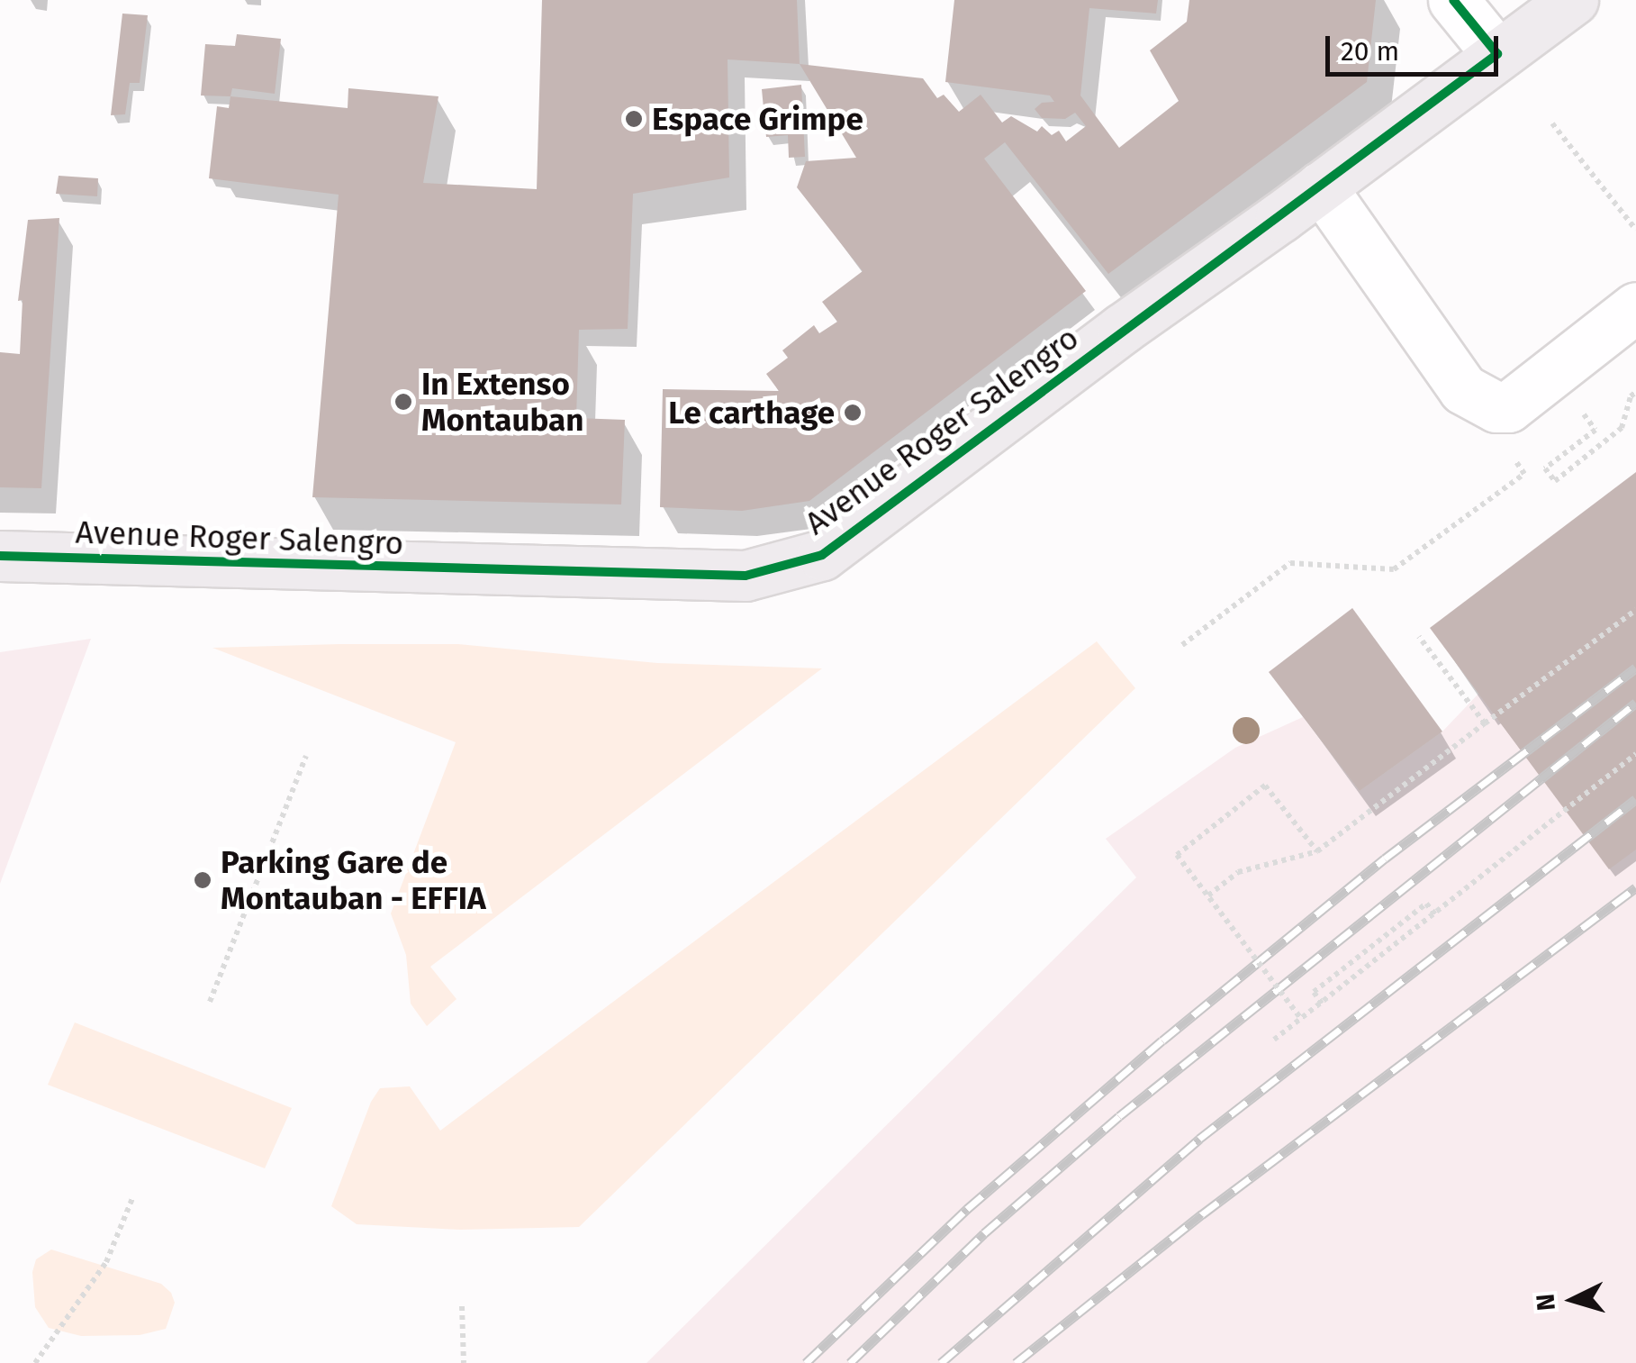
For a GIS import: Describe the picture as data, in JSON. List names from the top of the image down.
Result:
{
  "streets": {
    "main road": ["Avenue Roger Salengro"]
  },
  "places": [
    "Espace Grimpe",
    "In Extenso Montauban",
    "Le carthage",
    "Parking Gare de Montauban - EFFIA"
  ],
  "scale_bar": "20 m",
  "north": "left"
}
